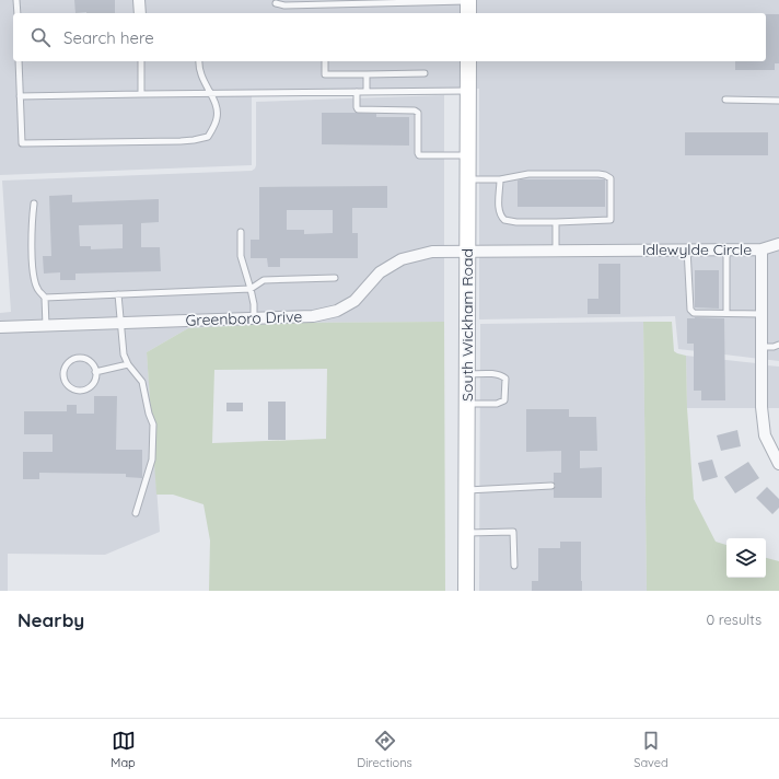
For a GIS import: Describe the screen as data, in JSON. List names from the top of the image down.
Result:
{
  "streets": {
    "main road": ["South Wickham Road"],
    "street": ["Idlewylde Circle", "Greenboro Drive"]
  },
  "crossings": [
    ["Idlewylde Circle", "Greenboro Drive"],
    ["Idlewylde Circle", "South Wickham Road"],
    ["Greenboro Drive", "South Wickham Road"]
  ],
  "page": {
    "search": "Search here",
    "heading": ["Nearby", "0 results"],
    "nav": ["Map", "Directions", "Saved"]
  }
}
